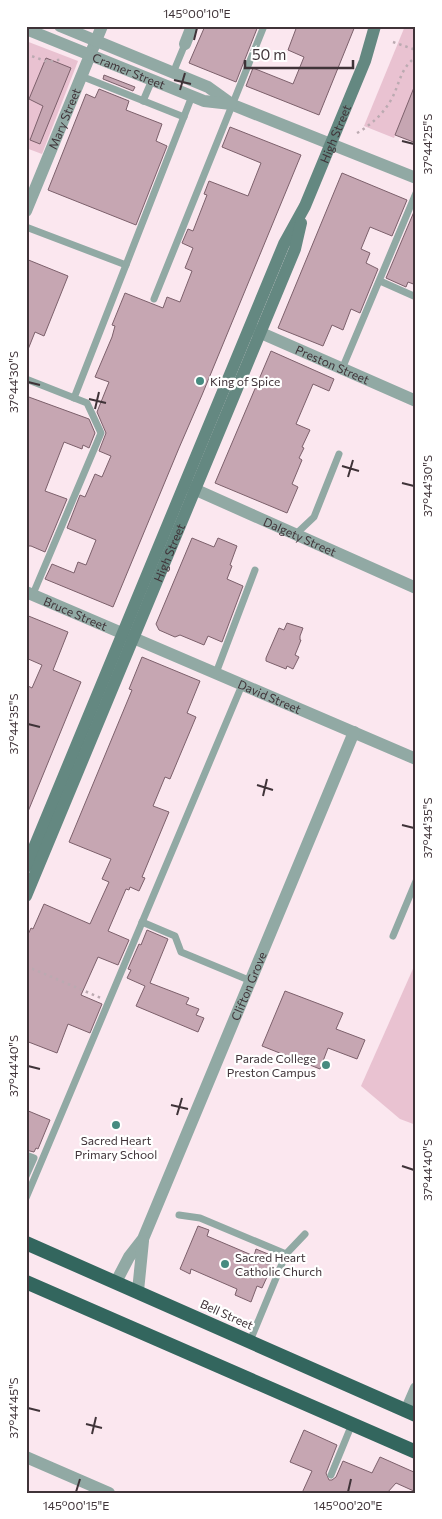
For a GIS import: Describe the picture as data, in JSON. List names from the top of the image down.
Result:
{
  "streets": {
    "highway": ["Bell Street"],
    "main road": ["High Street"],
    "street": [
      "Cramer Street",
      "Mary Street",
      "Preston Street",
      "Dalgety Street",
      "Bruce Street",
      "David Street",
      "Clifton Grove"
    ]
  },
  "crossings": [
    ["Cramer Street", "Mary Street"],
    ["Cramer Street", "High Street"],
    ["High Street", "Preston Street"],
    ["High Street", "Dalgety Street"],
    ["High Street", "Bruce Street"],
    ["High Street", "David Street"],
    ["Bruce Street", "David Street"],
    ["David Street", "Clifton Grove"],
    ["Clifton Grove", "Bell Street"]
  ],
  "places": [
    "King of Spice",
    "Parade College Preston Campus",
    "Sacred Heart Primary School",
    "Sacred Heart Catholic Church"
  ],
  "scale_bar": "50 m",
  "coordinates": [
    "145°00'10\"E",
    "37°44'25\"S",
    "37°44'30\"S",
    "37°44'35\"S",
    "37°44'40\"S",
    "37°44'45\"S",
    "145°00'15\"E",
    "145°00'20\"E"
  ]
}
